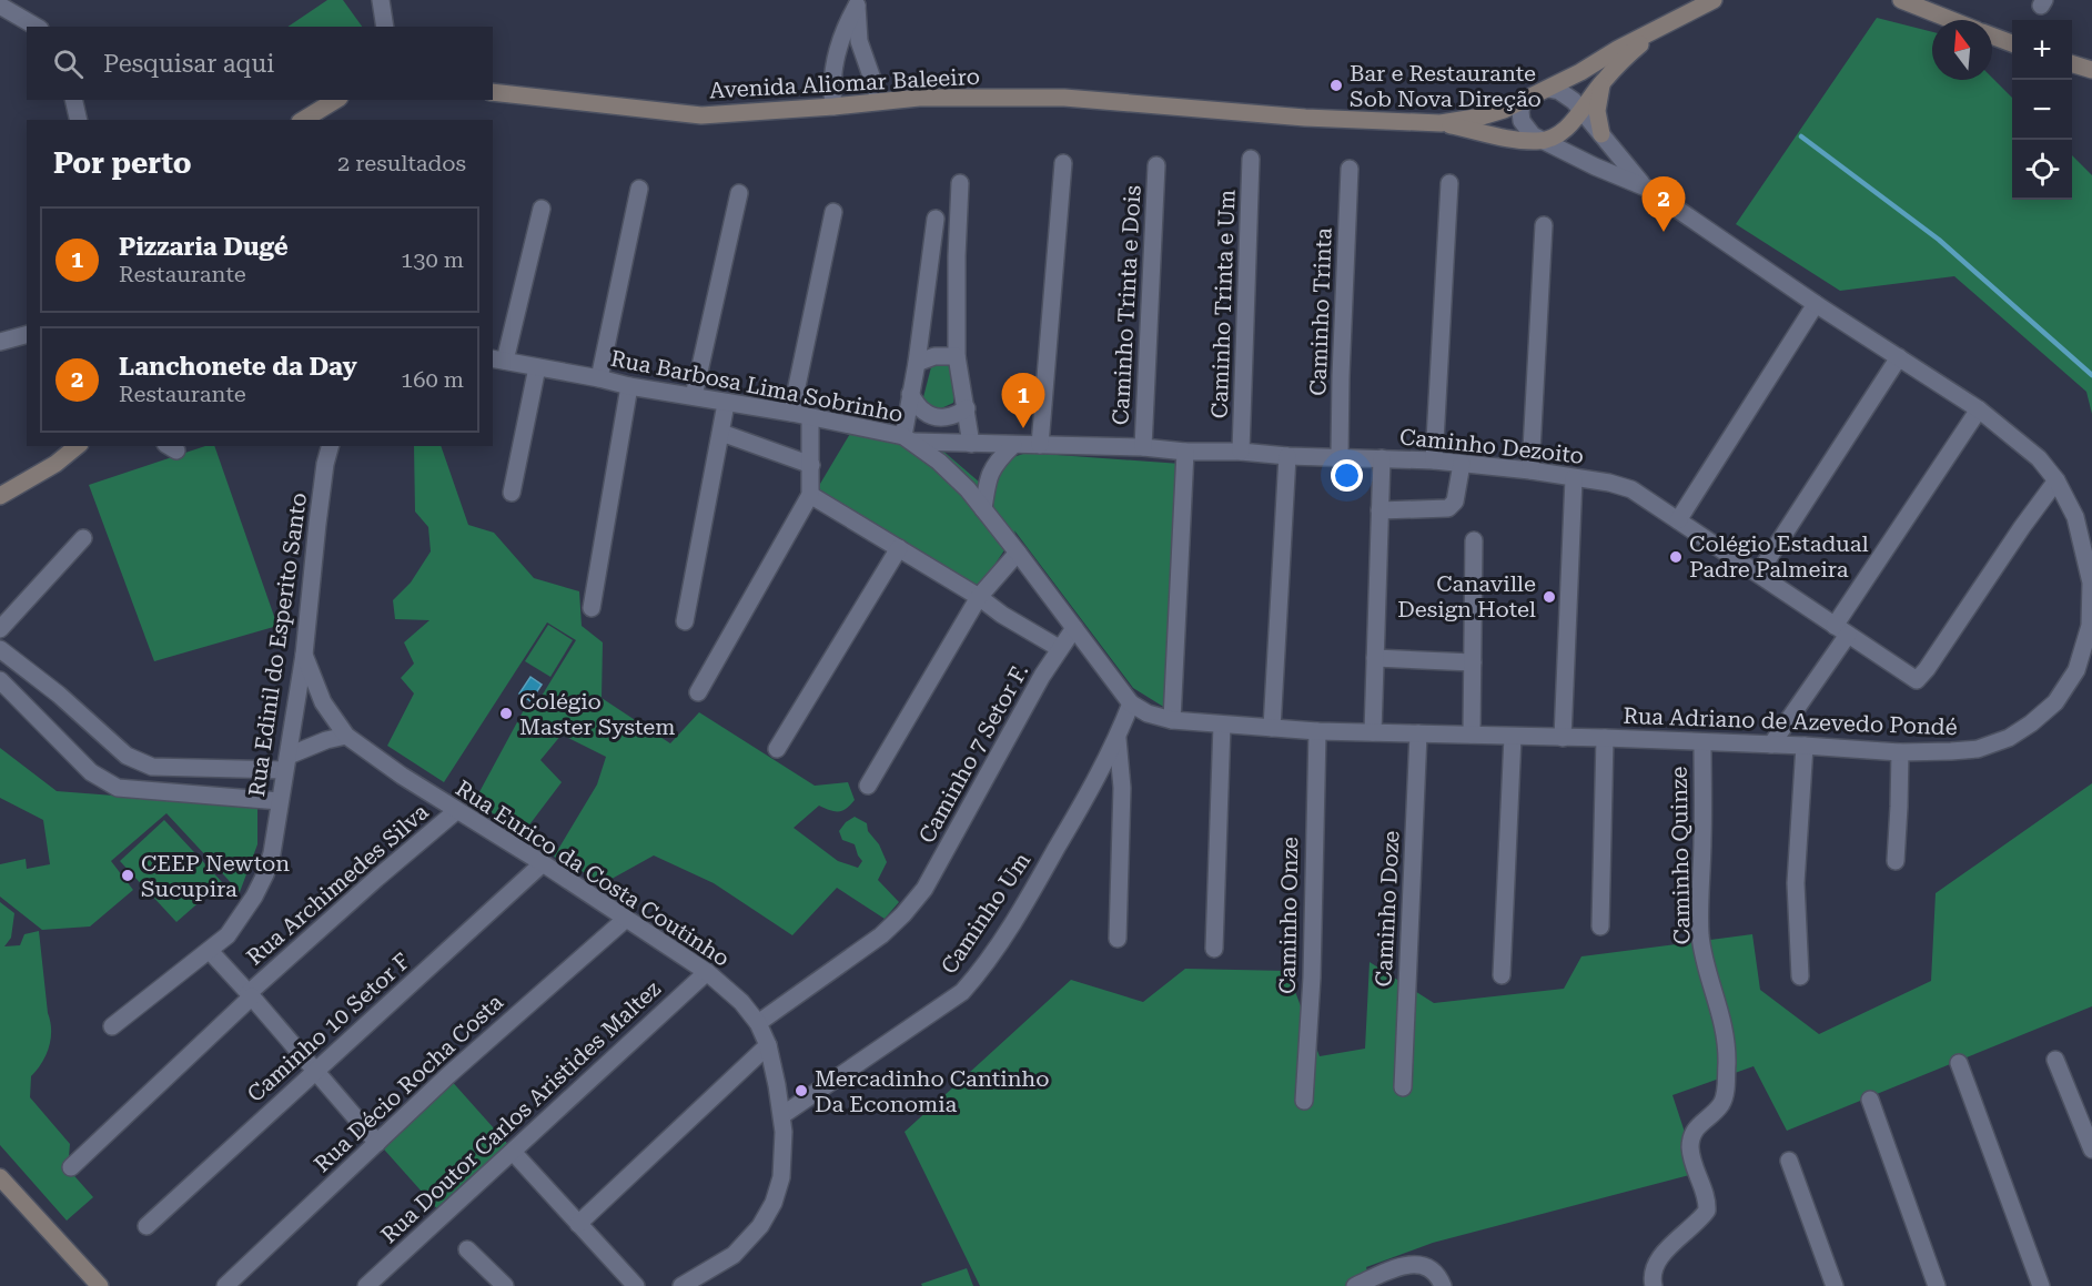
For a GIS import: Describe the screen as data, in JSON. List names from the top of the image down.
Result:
{
  "streets": {
    "main road": ["Avenida Aliomar Baleeiro"],
    "street": [
      "Caminho Trinta e Um",
      "Caminho Trinta e Dois",
      "Caminho Trinta",
      "Rua Barbosa Lima Sobrinho",
      "Caminho Dezoito",
      "Rua Edinil do Esperito Santo",
      "Rua Adriano de Azevedo Pondé",
      "Caminho 7 Setor F.",
      "Caminho Quinze",
      "Rua Eurico da Costa Coutinho",
      "Rua Archimedes Silva",
      "Caminho Doze",
      "Caminho Um",
      "Caminho Onze",
      "Caminho 10 Setor F",
      "Rua Décio Rocha Costa",
      "Rua Doutor Carlos Aristides Maltez"
    ]
  },
  "crossings": [
    ["Avenida Aliomar Baleeiro", "Rua Adriano de Azevedo Pondé"],
    ["Caminho Trinta e Um", "Caminho Dezoito"],
    ["Caminho Trinta e Dois", "Caminho Dezoito"],
    ["Caminho Trinta", "Caminho Dezoito"],
    ["Rua Barbosa Lima Sobrinho", "Caminho Dezoito"],
    ["Rua Barbosa Lima Sobrinho", "Rua Adriano de Azevedo Pondé"],
    ["Rua Barbosa Lima Sobrinho", "Caminho 7 Setor F."],
    ["Rua Barbosa Lima Sobrinho", "Caminho Um"],
    ["Caminho Dezoito", "Rua Adriano de Azevedo Pondé"],
    ["Rua Edinil do Esperito Santo", "Rua Eurico da Costa Coutinho"],
    ["Rua Adriano de Azevedo Pondé", "Caminho Quinze"],
    ["Rua Adriano de Azevedo Pondé", "Caminho Doze"],
    ["Rua Adriano de Azevedo Pondé", "Caminho Um"],
    ["Rua Adriano de Azevedo Pondé", "Caminho Onze"],
    ["Caminho 7 Setor F.", "Rua Eurico da Costa Coutinho"],
    ["Rua Eurico da Costa Coutinho", "Rua Archimedes Silva"],
    ["Rua Eurico da Costa Coutinho", "Caminho Um"],
    ["Rua Eurico da Costa Coutinho", "Caminho 10 Setor F"],
    ["Rua Eurico da Costa Coutinho", "Rua Décio Rocha Costa"],
    ["Rua Eurico da Costa Coutinho", "Rua Doutor Carlos Aristides Maltez"],
    ["Rua Archimedes Silva", "Caminho 10 Setor F"],
    ["Rua Archimedes Silva", "Rua Décio Rocha Costa"]
  ],
  "places": [
    "Bar e Restaurante Sob Nova Direção",
    "Colégio Estadual Padre Palmeira",
    "Canaville Design Hotel",
    "Colégio Master System",
    "CEEP Newton Sucupira",
    "Mercadinho Cantinho Da Economia"
  ],
  "north": "top",
  "page": {
    "map_buttons": ["+", "−"],
    "search": "Pesquisar aqui",
    "heading": ["Por perto", "2 resultados"],
    "pins": ["2", "1"],
    "list": [
      {
        "mark": "1",
        "name": "Pizzaria Dugé",
        "note": "Restaurante",
        "value": "130 m"
      },
      {
        "mark": "2",
        "name": "Lanchonete da Day",
        "note": "Restaurante",
        "value": "160 m"
      }
    ]
  }
}
